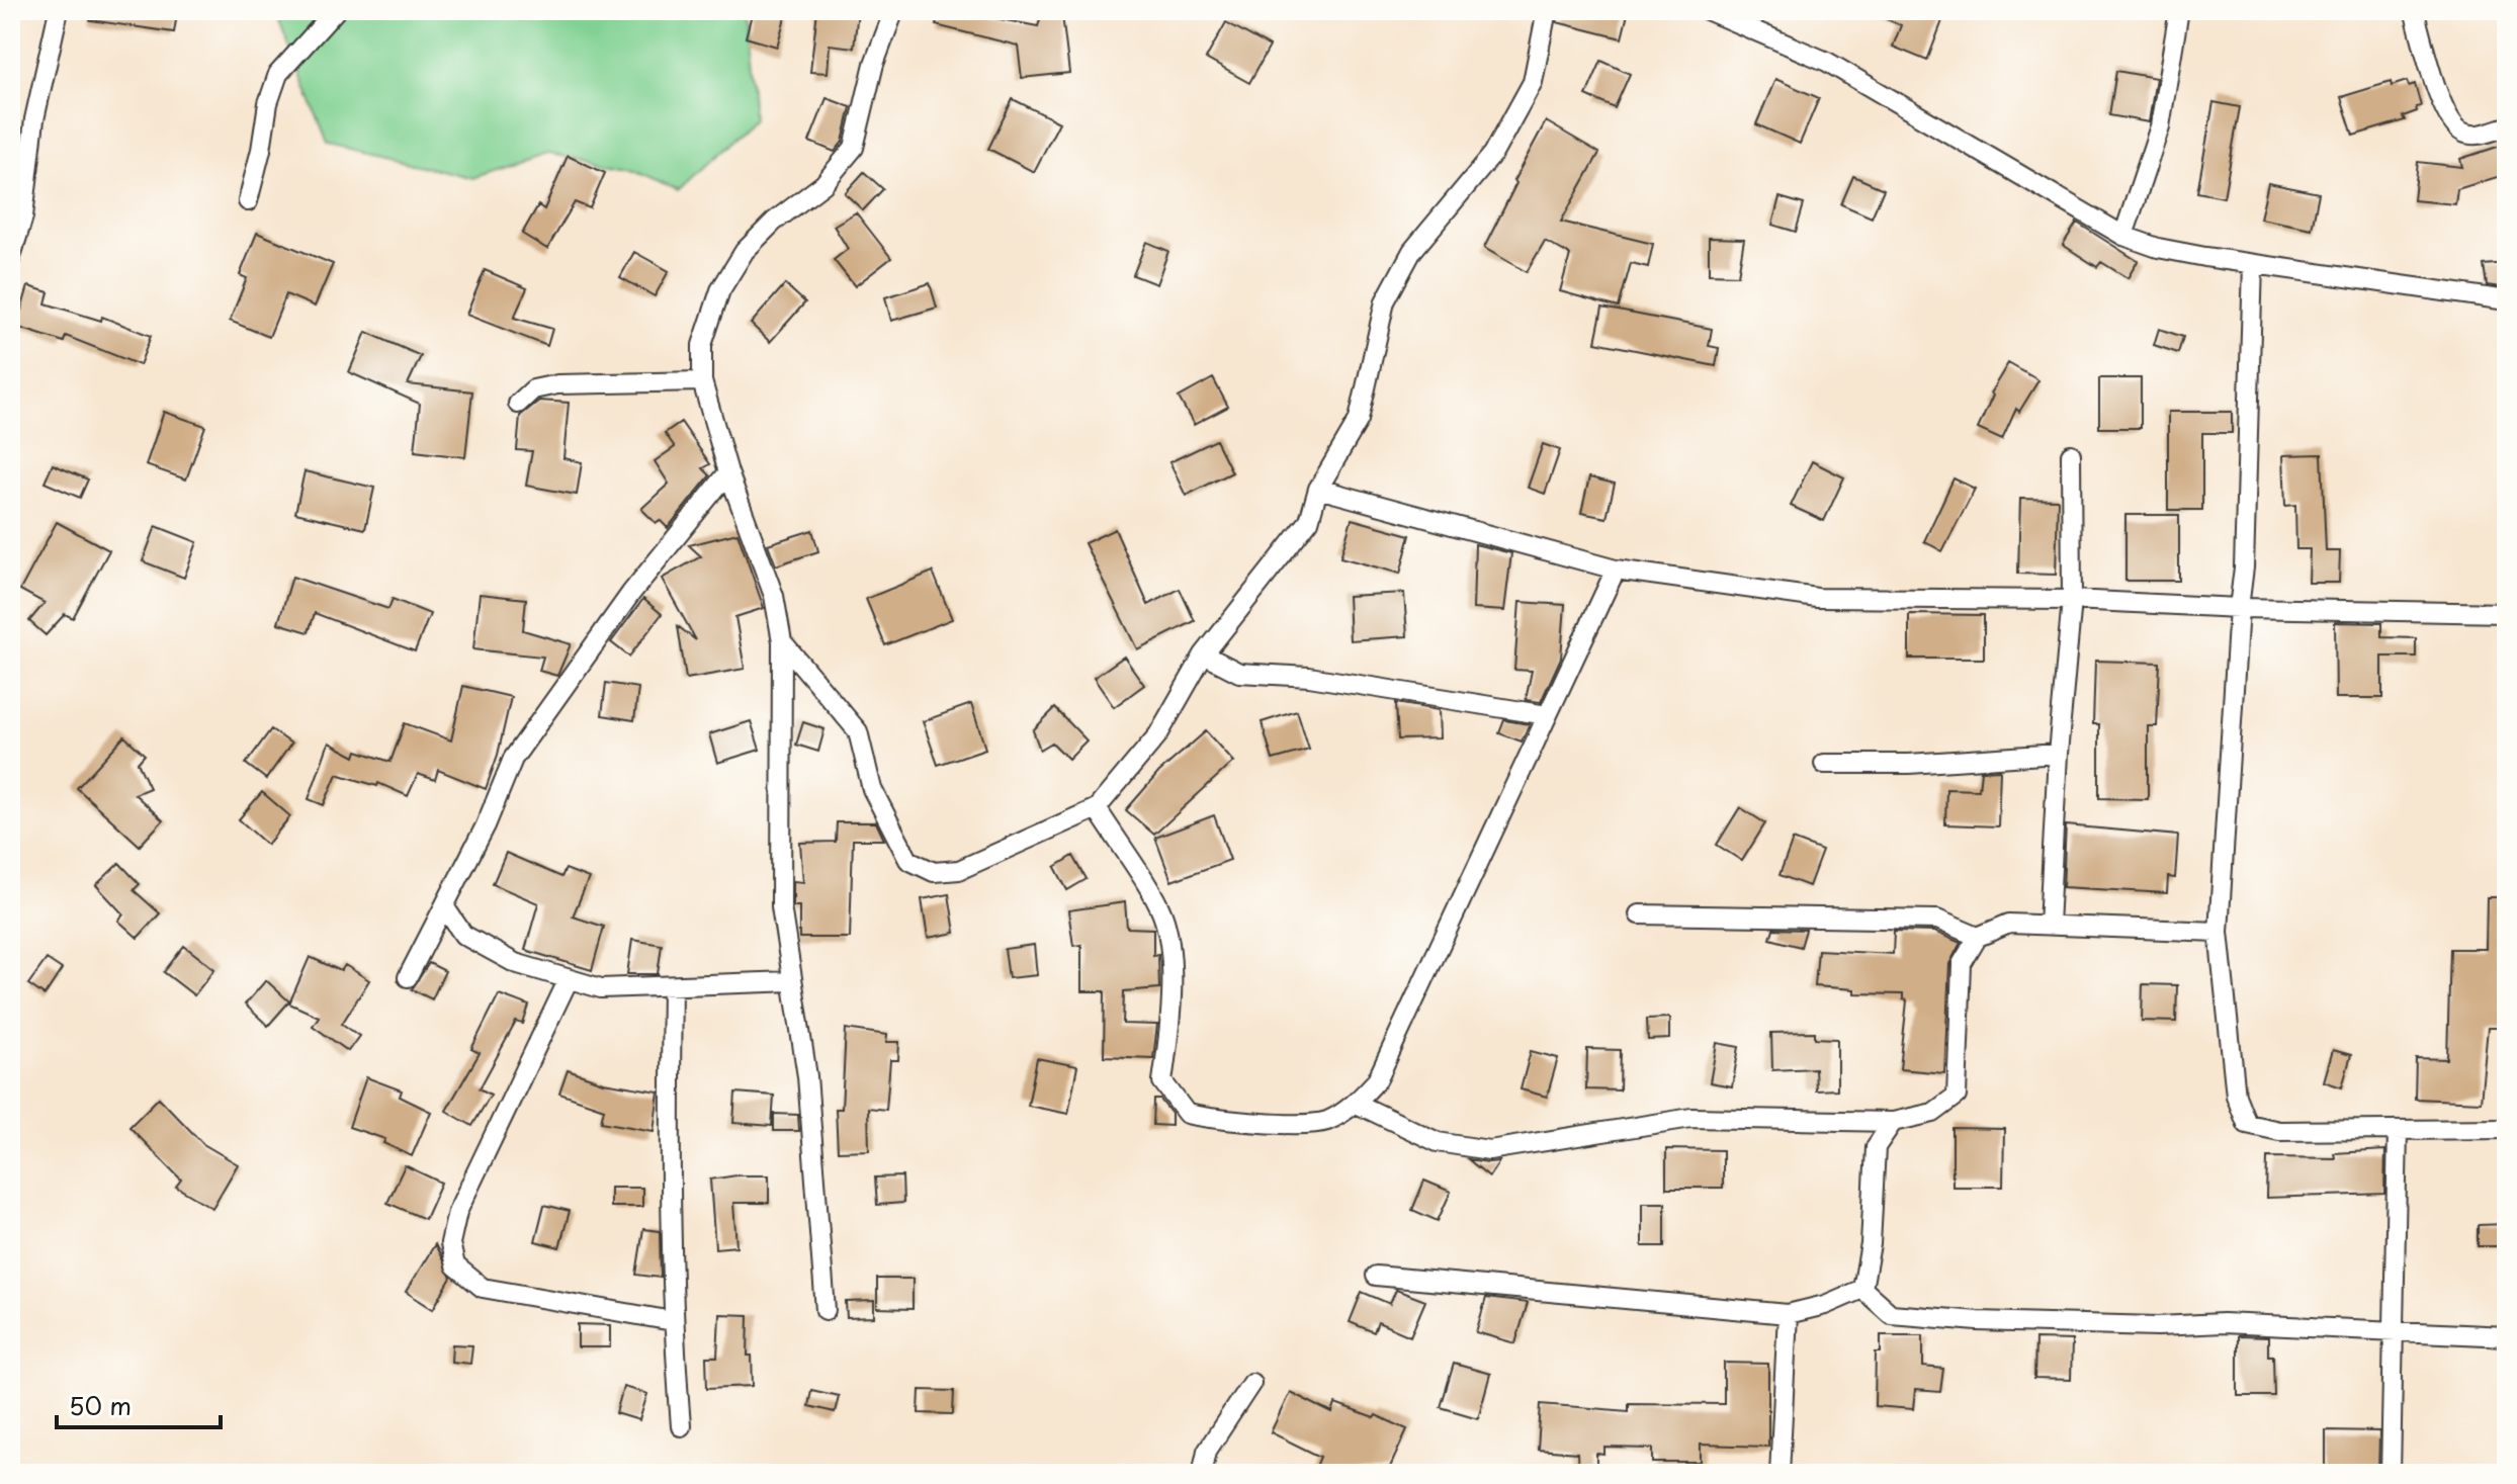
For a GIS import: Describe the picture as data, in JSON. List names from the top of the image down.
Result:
{
  "scale_bar": "50 m"
}
